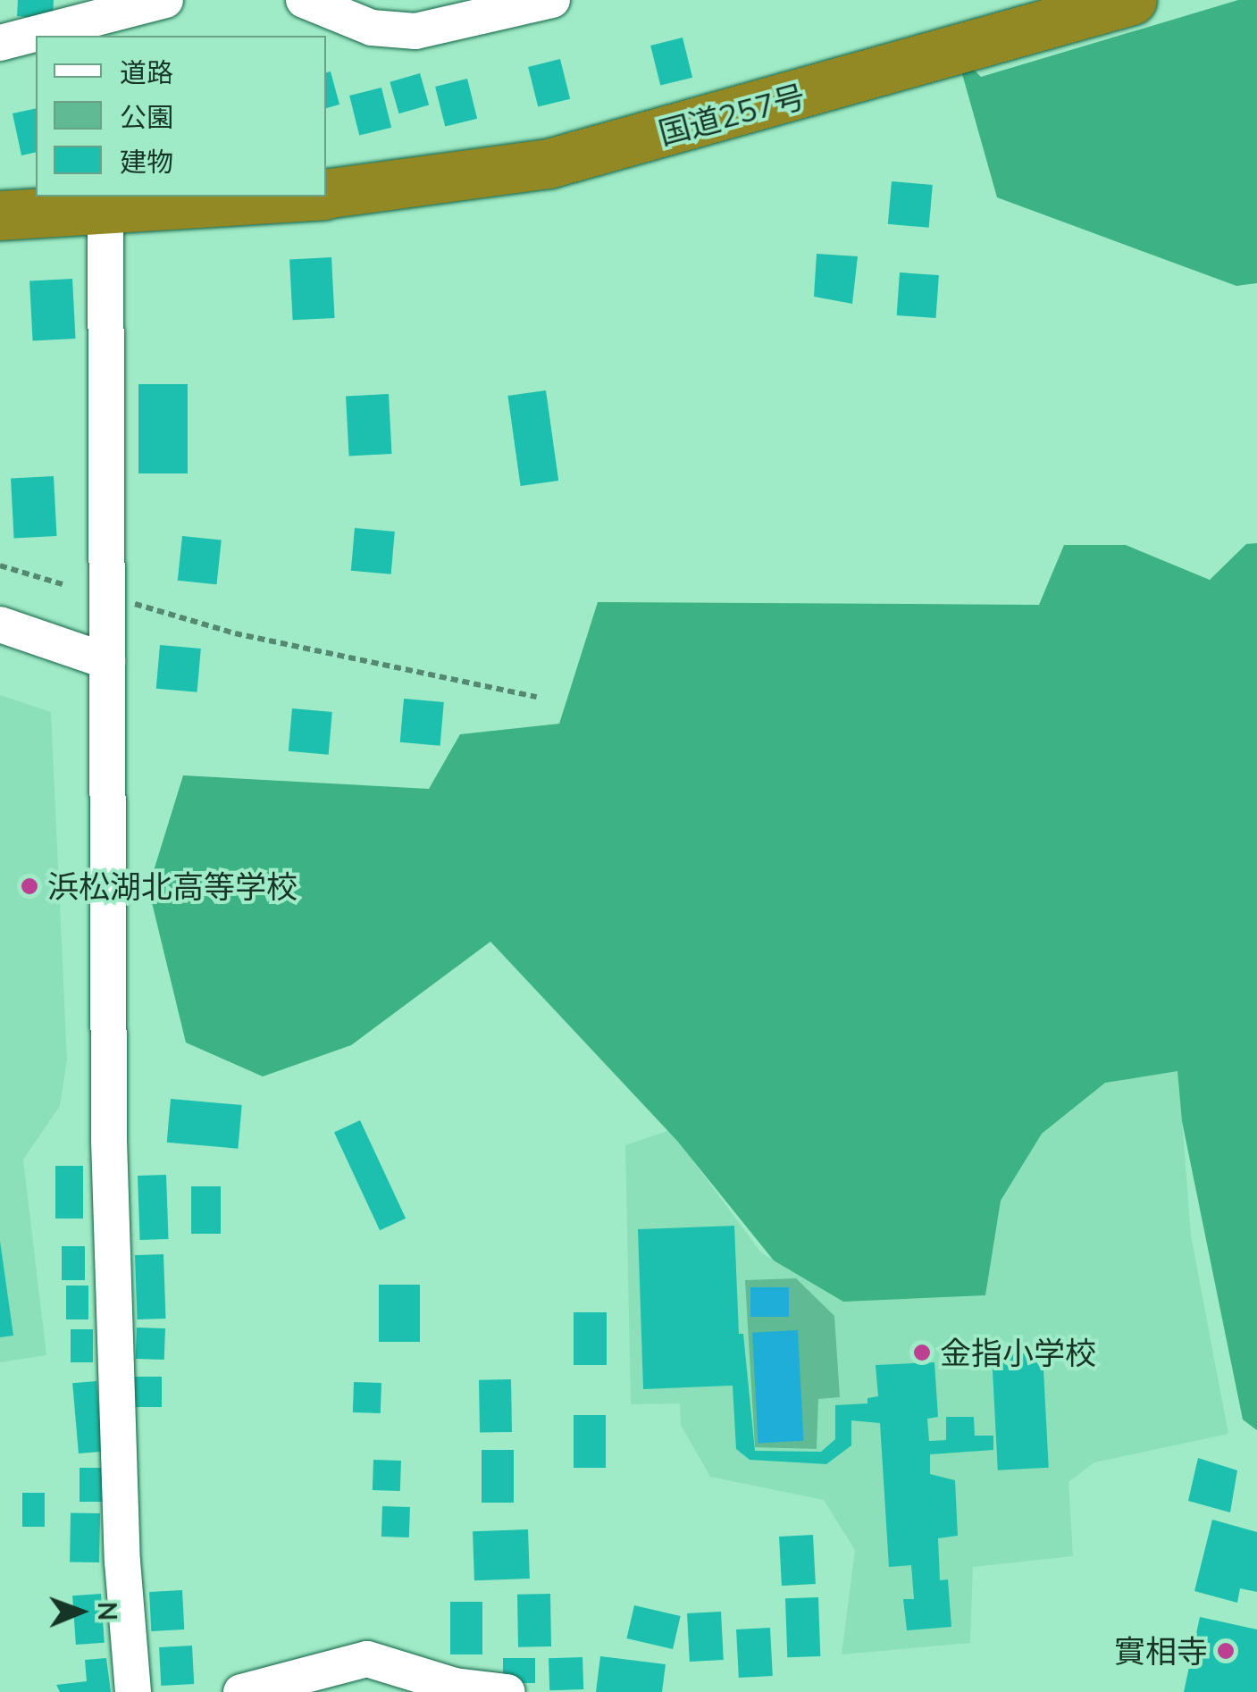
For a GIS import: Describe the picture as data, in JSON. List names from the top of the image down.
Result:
{
  "streets": {
    "highway": ["国道257号"]
  },
  "places": ["浜松湖北高等学校", "金指小学校", "實相寺"],
  "legend": ["道路", "公園", "建物"],
  "north": "right"
}
